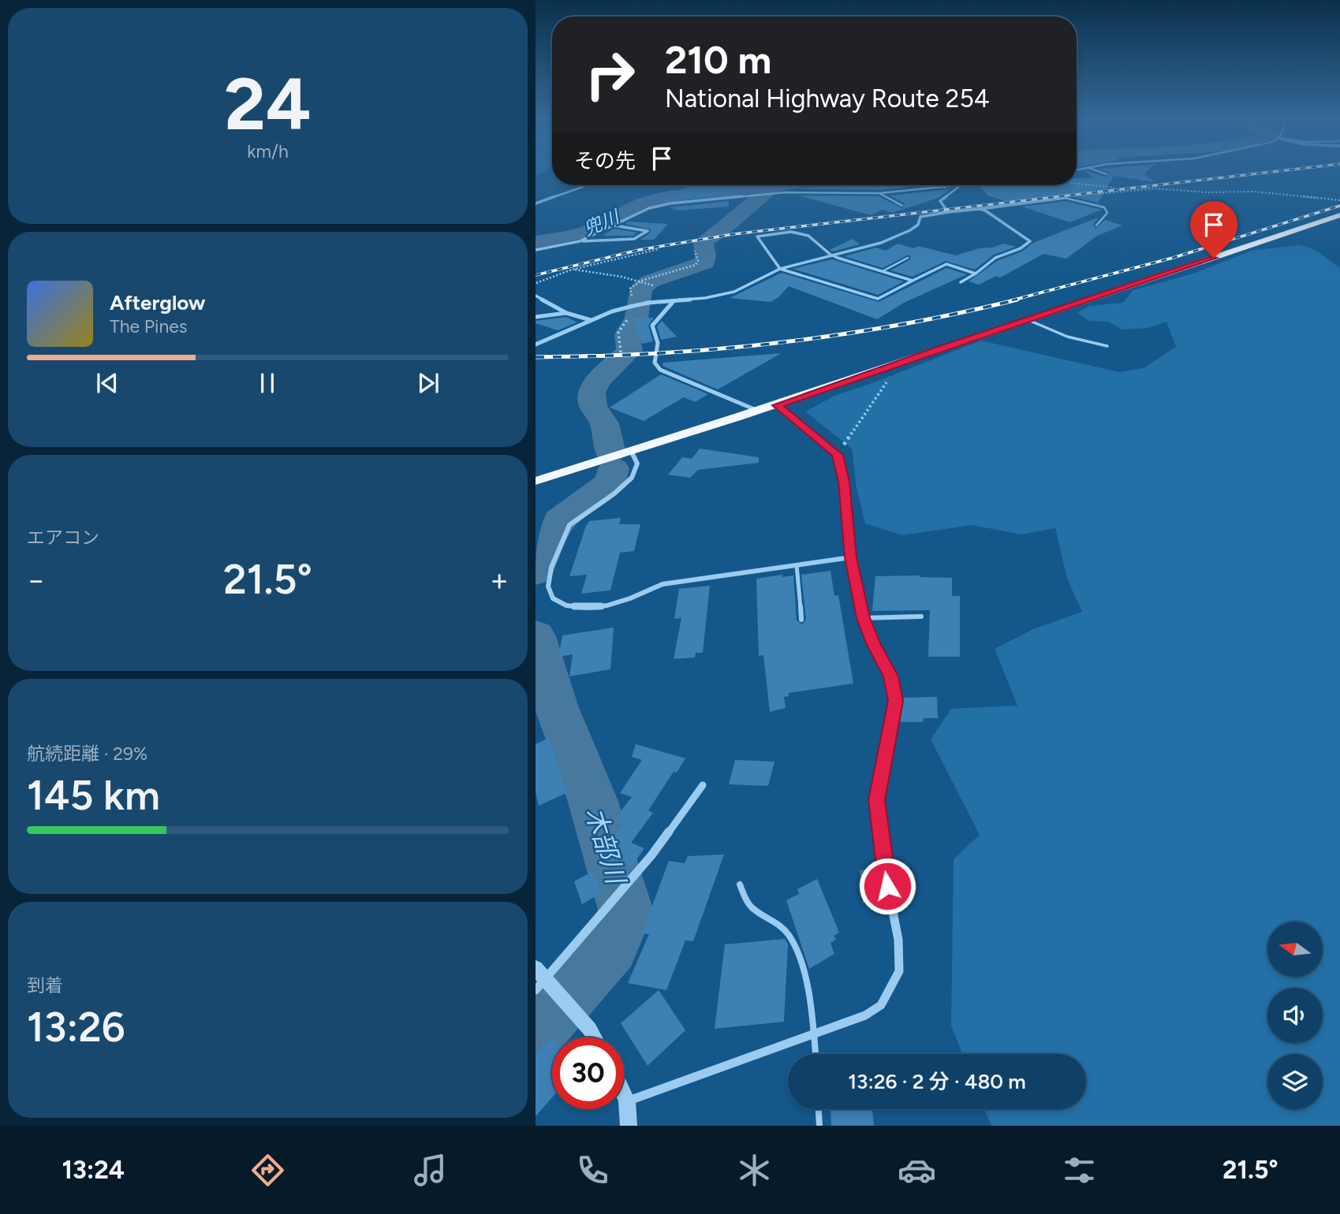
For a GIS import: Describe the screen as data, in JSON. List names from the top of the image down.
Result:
{
  "water": ["兜川", "木部川"],
  "north": "left",
  "page": {
    "tile": [
      ["24", "km/h"],
      "エアコン",
      ["航続距離 · 29%", "145 km"],
      ["到着", "13:26"]
    ],
    "turn": ["210 m", "National Highway Route 254"],
    "then": "その先",
    "song": ["Afterglow", "The Pines"],
    "heat": ["−", "21.5°", "+"],
    "limit": "30",
    "trip": "13:26 · 2 分 · 480 m",
    "tabs": ["13:24", "21.5°"]
  }
}
